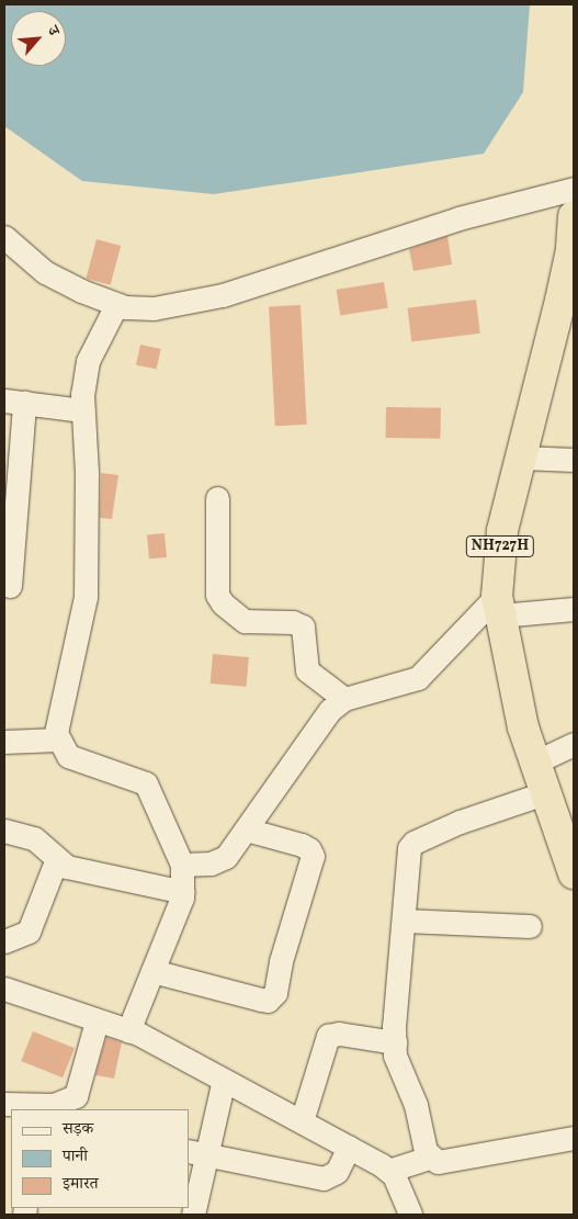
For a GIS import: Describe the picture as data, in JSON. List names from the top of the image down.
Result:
{
  "streets": {
    "highway": ["NH727H"]
  },
  "legend": ["सड़क", "पानी", "इमारत"],
  "north": "top right"
}
